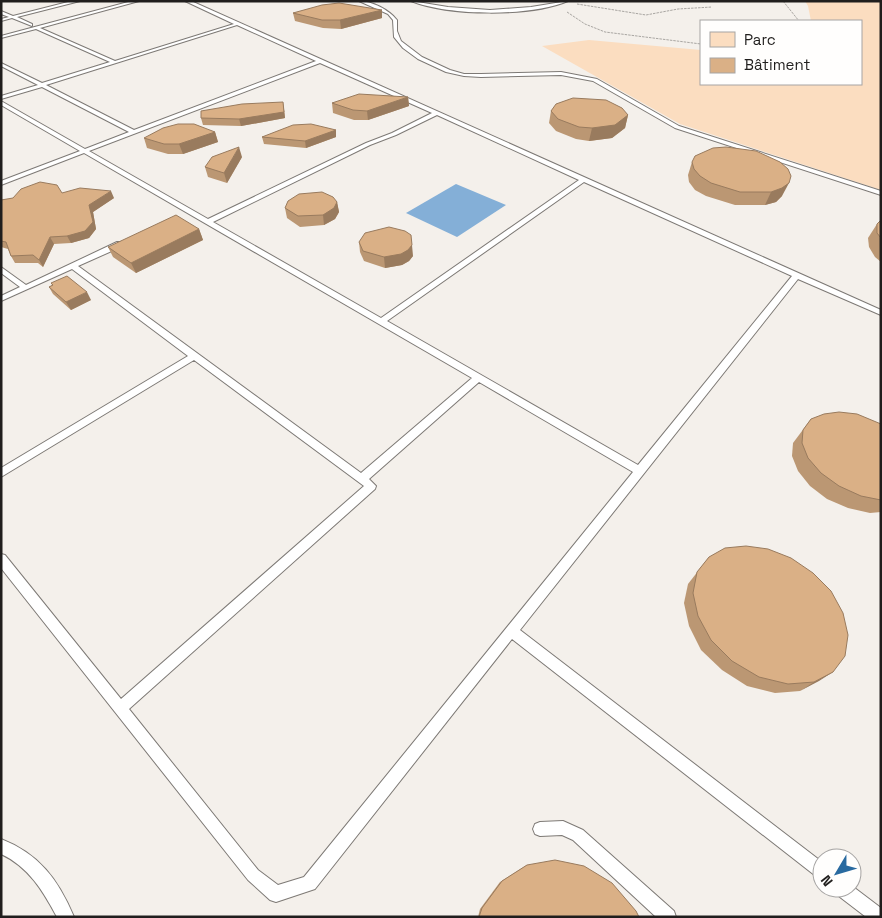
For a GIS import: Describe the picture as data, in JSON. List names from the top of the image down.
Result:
{
  "legend": ["Parc", "Bâtiment"],
  "north": "bottom left"
}
